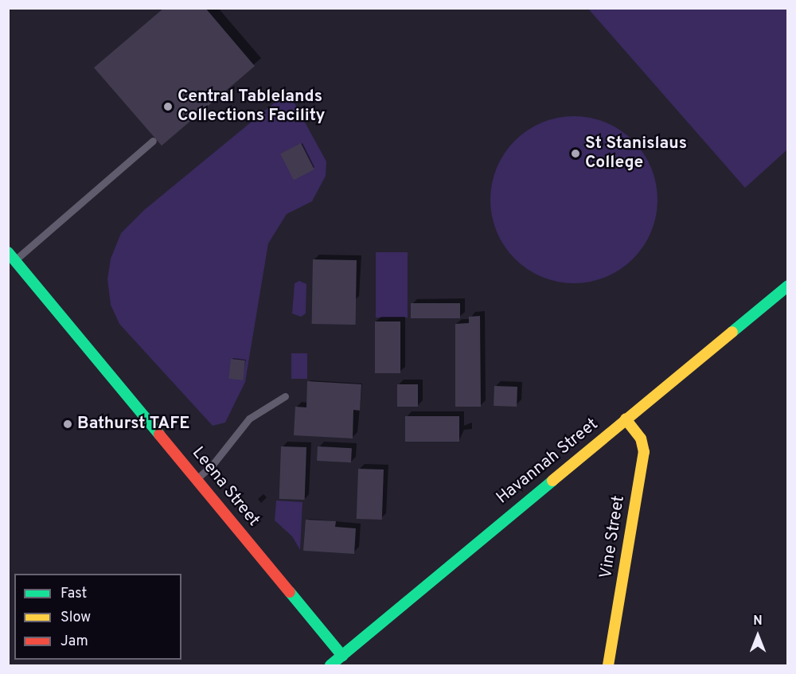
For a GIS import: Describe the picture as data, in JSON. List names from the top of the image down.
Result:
{
  "streets": {
    "street": ["Havannah Street", "Leena Street", "Vine Street"]
  },
  "crossings": [
    ["Havannah Street", "Leena Street"],
    ["Havannah Street", "Vine Street"]
  ],
  "places": ["Central Tablelands Collections Facility", "St Stanislaus College", "Bathurst TAFE"],
  "legend": ["Fast", "Slow", "Jam"],
  "north": "top"
}
